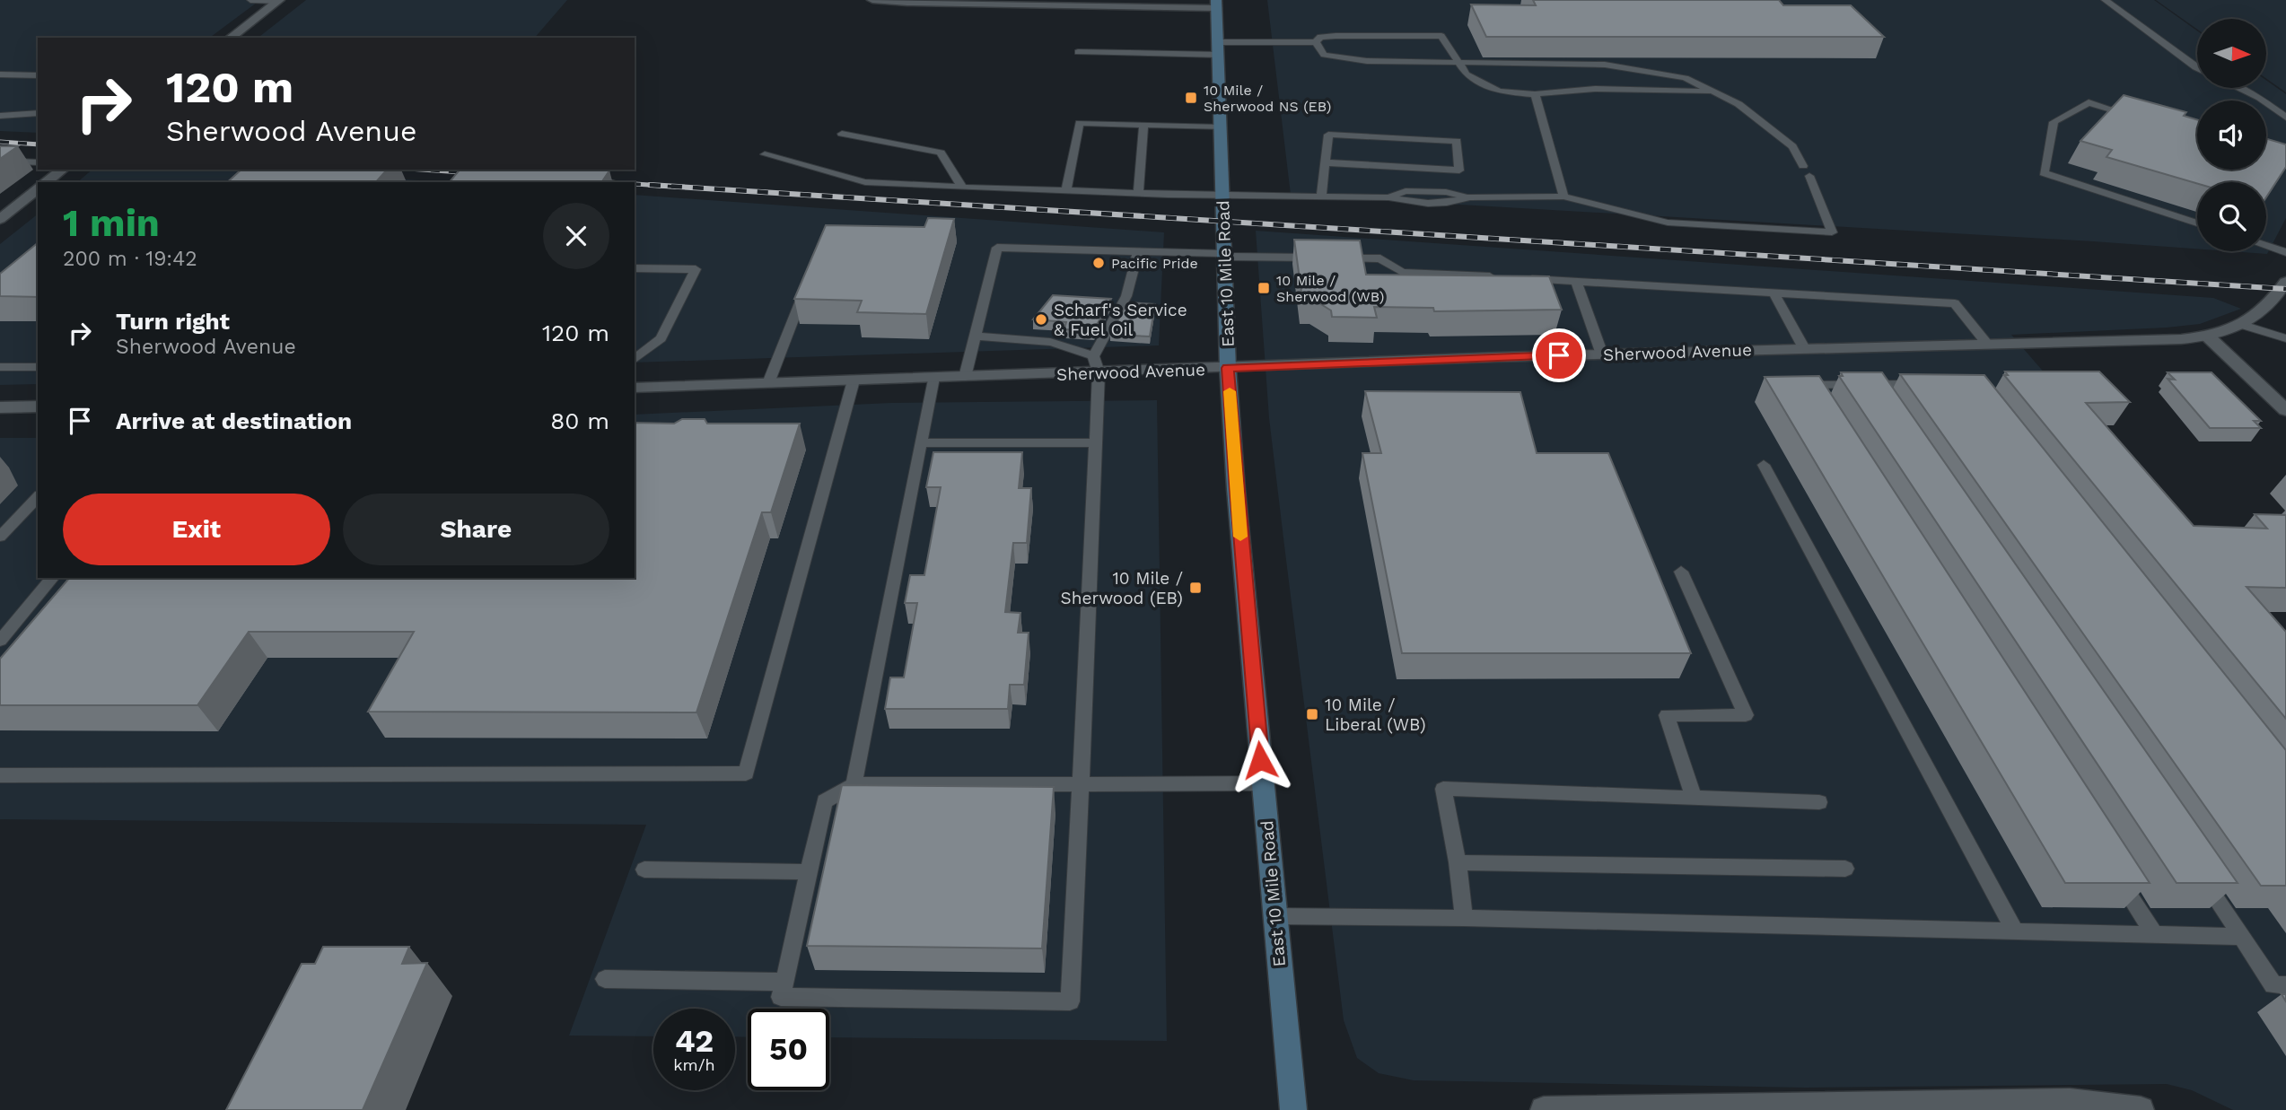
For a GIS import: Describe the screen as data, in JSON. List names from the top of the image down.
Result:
{
  "streets": {
    "main road": ["East 10 Mile Road"],
    "street": ["Sherwood Avenue"]
  },
  "crossings": [
    ["East 10 Mile Road", "Sherwood Avenue"]
  ],
  "places": {
    "transit": [
      "10 Mile / Sherwood NS (EB)",
      "10 Mile / Sherwood (WB)",
      "10 Mile / Sherwood (EB)",
      "10 Mile / Liberal (WB)"
    ],
    "other": ["Pacific Pride", "Scharf's Service & Fuel Oil"]
  },
  "north": "right",
  "page": {
    "turn": ["120 m", "Sherwood Avenue"],
    "heading": ["1 min", "200 m · 19:42"],
    "list": [
      {
        "name": "Turn right",
        "note": "Sherwood Avenue",
        "value": "120 m"
      },
      {
        "name": "Arrive at destination",
        "value": "80 m"
      }
    ],
    "buttons": ["Exit", "Share"],
    "speed": "42 km/h",
    "limit": "50"
  }
}
